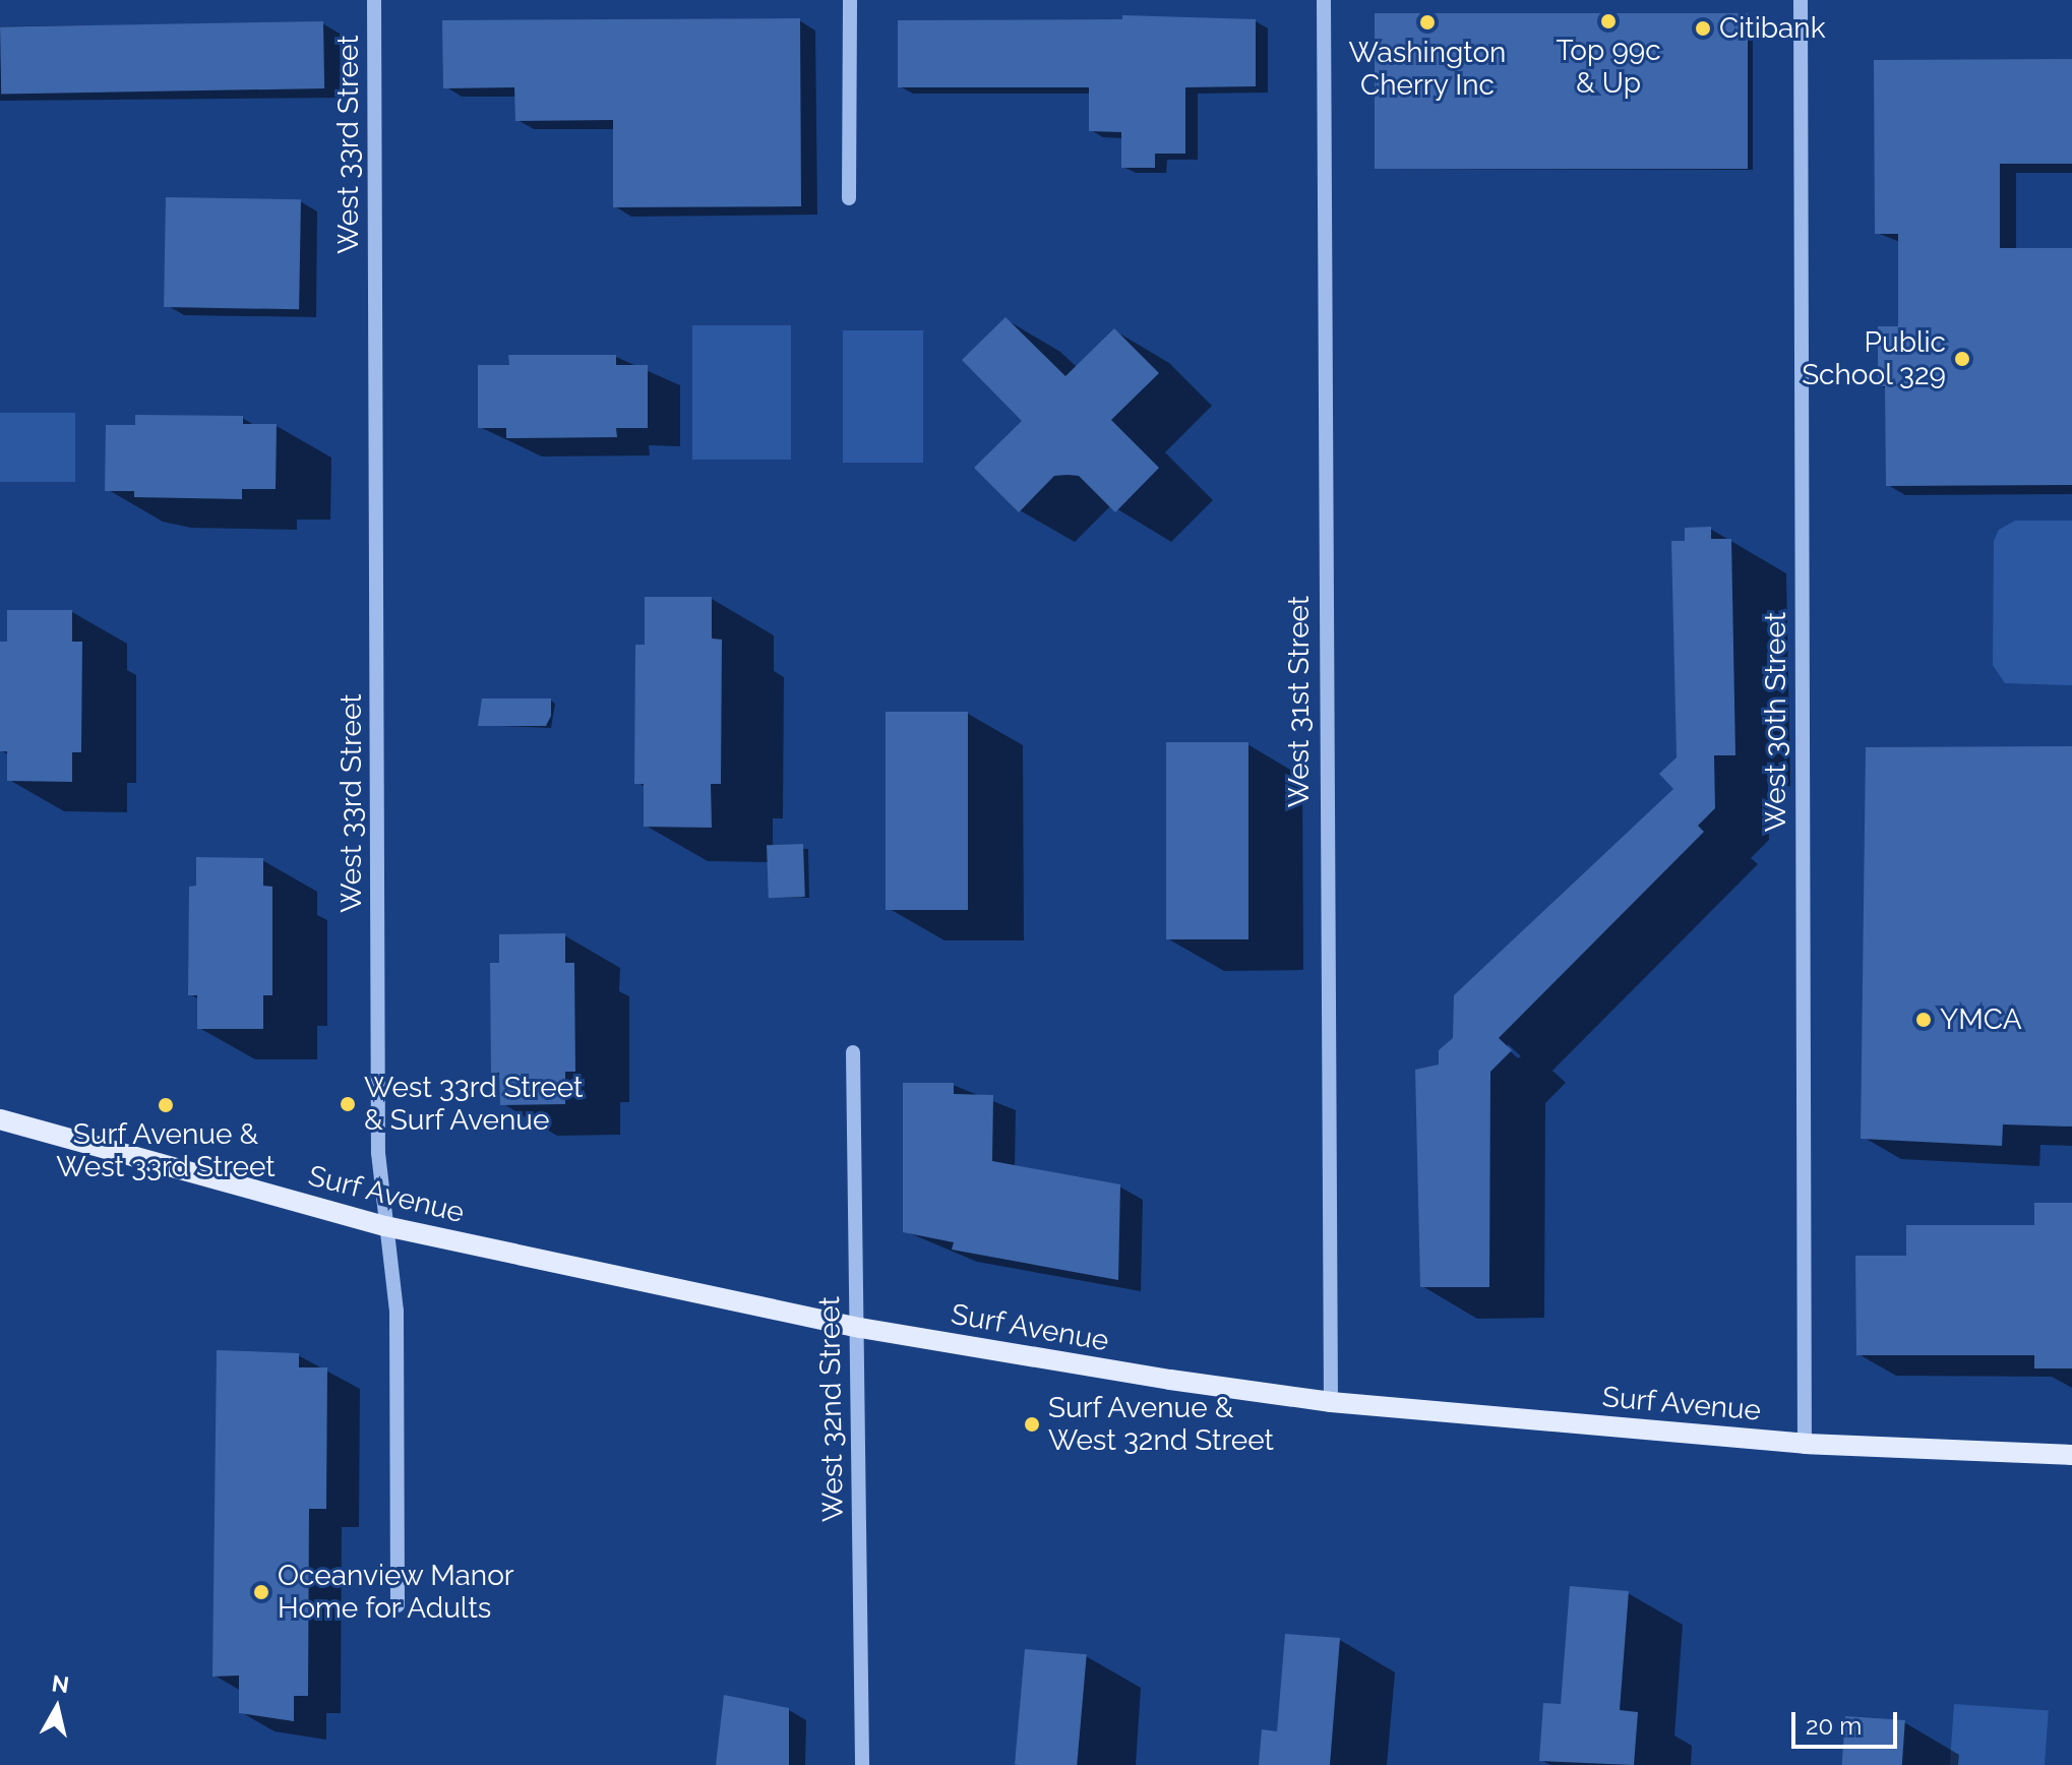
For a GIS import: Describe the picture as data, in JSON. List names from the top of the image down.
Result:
{
  "streets": {
    "main road": ["Surf Avenue"],
    "street": [
      "West 33rd Street",
      "West 31st Street",
      "West 30th Street",
      "West 32nd Street"
    ]
  },
  "crossings": [
    ["West 33rd Street", "Surf Avenue"],
    ["West 31st Street", "Surf Avenue"],
    ["West 30th Street", "Surf Avenue"],
    ["Surf Avenue", "West 32nd Street"]
  ],
  "places": [
    "Top 99c & Up",
    "Washington Cherry Inc",
    "Citibank",
    "Public School 329",
    "YMCA",
    "West 33rd Street & Surf Avenue",
    "Surf Avenue & West 33rd Street",
    "Surf Avenue & West 32nd Street",
    "Oceanview Manor Home for Adults"
  ],
  "scale_bar": "20 m",
  "north": "top"
}
